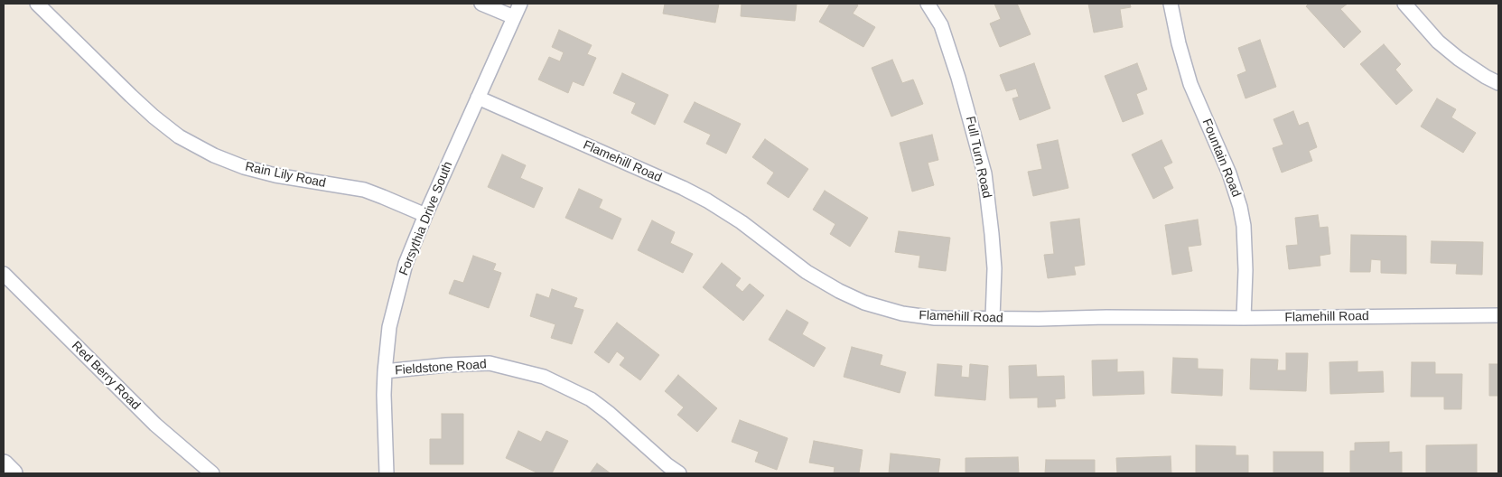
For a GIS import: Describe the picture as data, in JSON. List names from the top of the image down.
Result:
{
  "streets": {
    "street": [
      "Full Turn Road",
      "Fountain Road",
      "Flamehill Road",
      "Rain Lily Road",
      "Forsythia Drive South",
      "Fieldstone Road",
      "Red Berry Road"
    ]
  },
  "crossings": [
    ["Full Turn Road", "Flamehill Road"],
    ["Fountain Road", "Flamehill Road"],
    ["Flamehill Road", "Forsythia Drive South"],
    ["Rain Lily Road", "Forsythia Drive South"],
    ["Forsythia Drive South", "Fieldstone Road"]
  ]
}
